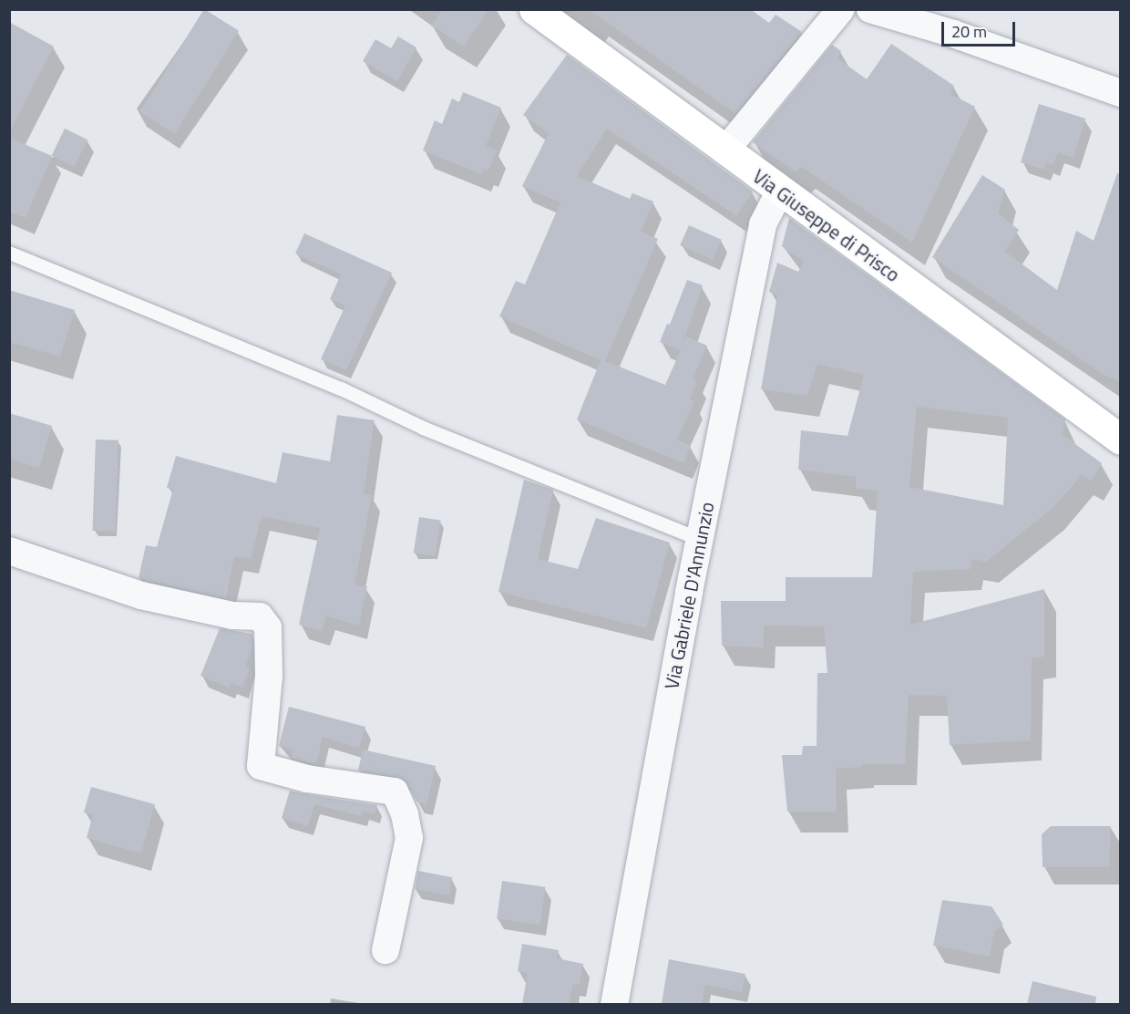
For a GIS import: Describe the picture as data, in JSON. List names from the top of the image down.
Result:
{
  "streets": {
    "main road": ["Via Giuseppe di Prisco"],
    "street": ["Via Gabriele D'Annunzio"]
  },
  "crossings": [
    ["Via Giuseppe di Prisco", "Via Gabriele D'Annunzio"]
  ],
  "scale_bar": "20 m"
}
